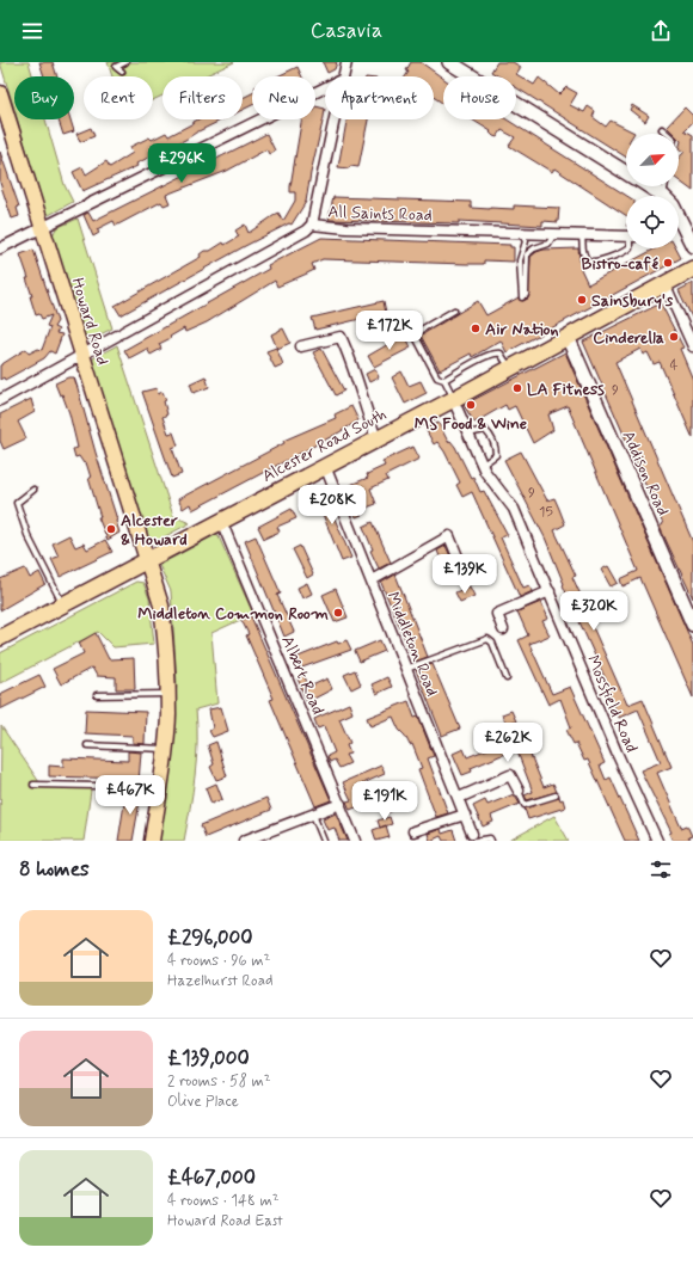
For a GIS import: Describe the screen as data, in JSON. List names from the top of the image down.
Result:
{
  "streets": {
    "highway": ["Alcester Road South"],
    "main road": ["Howard Road", "Addison Road"],
    "street": [
      "All Saints Road",
      "Middleton Road",
      "Albert Road",
      "Mossfield Road"
    ]
  },
  "crossings": [
    ["All Saints Road", "Howard Road"],
    ["Howard Road", "Alcester Road South"],
    ["Alcester Road South", "Addison Road"],
    ["Alcester Road South", "Middleton Road"],
    ["Alcester Road South", "Albert Road"],
    ["Alcester Road South", "Mossfield Road"]
  ],
  "places": [
    "Bistro-café",
    "Sainsbury's",
    "Air Nation",
    "Cinderella",
    "LA Fitness",
    "MS Food & Wine",
    "Alcester & Howard",
    "Middleton Common Room"
  ],
  "house_numbers": [
    "4",
    "9",
    "9",
    "15"
  ],
  "north": "top right",
  "page": {
    "header": "Casavia",
    "chip": [
      "Buy",
      "Rent",
      "Filters",
      "New",
      "Apartment",
      "House"
    ],
    "price": [
      "£296K",
      "£172K",
      "£208K",
      "£139K",
      "£320K",
      "£262K",
      "£467K",
      "£191K"
    ],
    "heading": "8 homes",
    "list": [
      {
        "name": "£296,000",
        "note": "4 rooms · 96 m² · Hazelhurst Road"
      },
      {
        "name": "£139,000",
        "note": "2 rooms · 58 m² · Olive Place"
      },
      {
        "name": "£467,000",
        "note": "4 rooms · 148 m² · Howard Road East"
      }
    ]
  }
}
